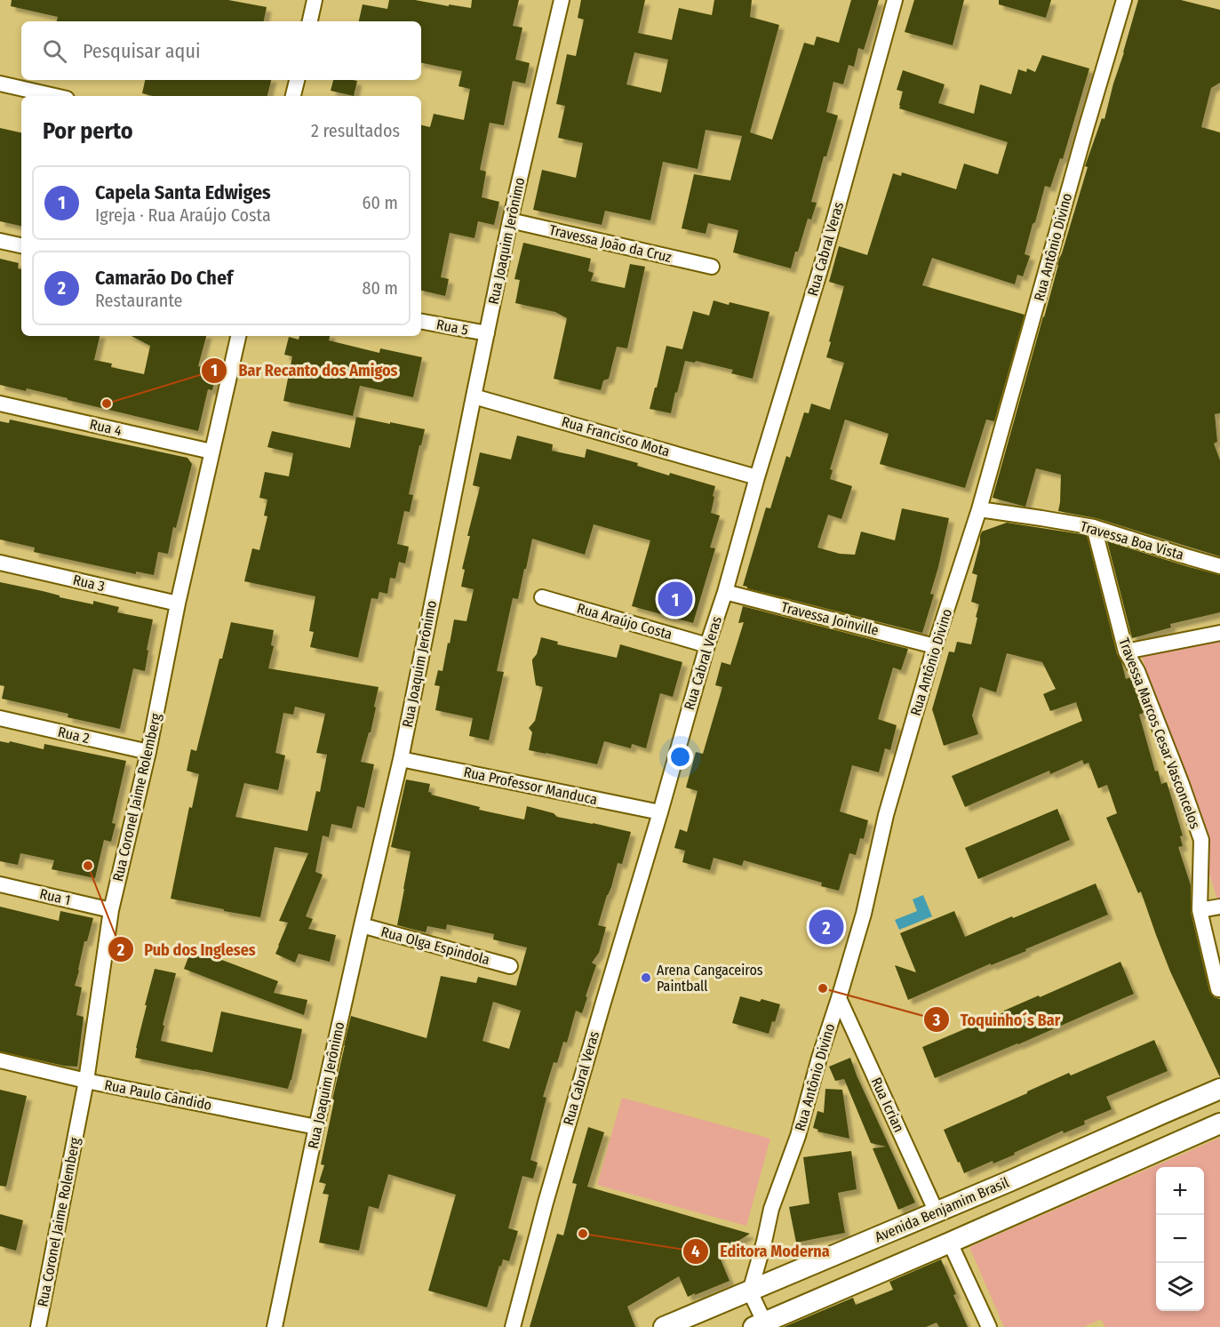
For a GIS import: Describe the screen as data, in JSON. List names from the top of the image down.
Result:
{
  "streets": {
    "main road": ["Avenida Benjamim Brasil"],
    "street": [
      "Rua Joaquim Jerônimo",
      "Travessa João da Cruz",
      "Rua Antônio Divino",
      "Rua Cabral Veras",
      "Rua 5",
      "Rua 4",
      "Rua Francisco Mota",
      "Travessa Boa Vista",
      "Rua 3",
      "Travessa Joinville",
      "Rua Araújo Costa",
      "Travessa Marcos Cesar Vasconcelos",
      "Rua 2",
      "Rua Professor Manduca",
      "Rua Coronel Jaime Rolemberg",
      "Rua 1",
      "Rua Olga Espindola",
      "Rua Paulo Cândido",
      "Rua Icrian"
    ]
  },
  "crossings": [
    ["Rua Joaquim Jerônimo", "Travessa João da Cruz"],
    ["Rua Joaquim Jerônimo", "Rua 5"],
    ["Rua Joaquim Jerônimo", "Rua Francisco Mota"],
    ["Rua Joaquim Jerônimo", "Rua Professor Manduca"],
    ["Rua Joaquim Jerônimo", "Rua Olga Espindola"],
    ["Rua Joaquim Jerônimo", "Rua Paulo Cândido"],
    ["Rua Antônio Divino", "Travessa Boa Vista"],
    ["Rua Antônio Divino", "Travessa Joinville"],
    ["Rua Antônio Divino", "Rua Icrian"],
    ["Rua Antônio Divino", "Avenida Benjamim Brasil"],
    ["Rua Cabral Veras", "Rua Francisco Mota"],
    ["Rua Cabral Veras", "Travessa Joinville"],
    ["Rua Cabral Veras", "Rua Araújo Costa"],
    ["Rua Cabral Veras", "Rua Professor Manduca"],
    ["Rua 4", "Rua Coronel Jaime Rolemberg"],
    ["Travessa Boa Vista", "Travessa Marcos Cesar Vasconcelos"],
    ["Rua 3", "Rua Coronel Jaime Rolemberg"],
    ["Rua 2", "Rua Coronel Jaime Rolemberg"],
    ["Rua Coronel Jaime Rolemberg", "Rua 1"],
    ["Rua Coronel Jaime Rolemberg", "Rua Paulo Cândido"],
    ["Rua Icrian", "Avenida Benjamim Brasil"]
  ],
  "places": [
    "Bar Recanto dos Amigos",
    "Pub dos Ingleses",
    "Arena Cangaceiros Paintball",
    "Toquinho´s Bar",
    "Editora Moderna"
  ],
  "page": {
    "search": "Pesquisar aqui",
    "heading": ["Por perto", "2 resultados"],
    "list": [
      {
        "mark": "1",
        "name": "Capela Santa Edwiges",
        "note": "Igreja · Rua Araújo Costa",
        "value": "60 m"
      },
      {
        "mark": "2",
        "name": "Camarão Do Chef",
        "note": "Restaurante",
        "value": "80 m"
      }
    ],
    "pins": ["1", "2"],
    "map_buttons": ["+", "−"]
  }
}
